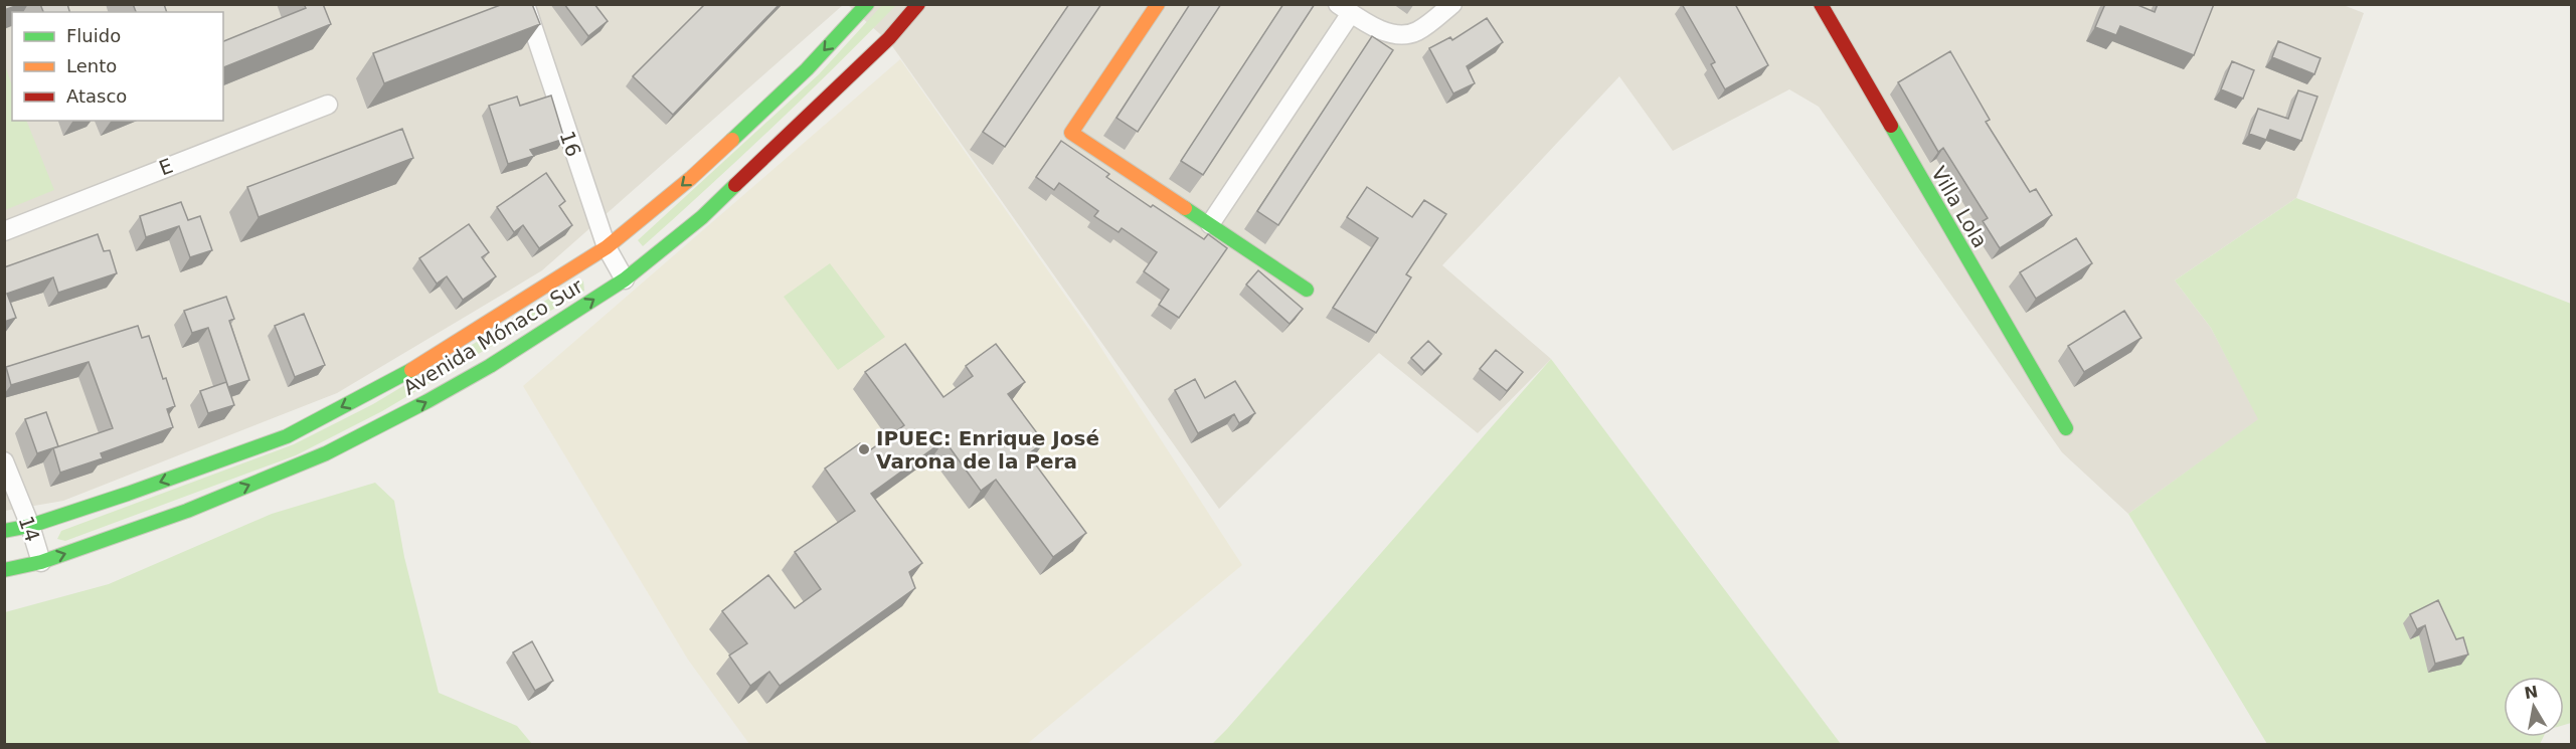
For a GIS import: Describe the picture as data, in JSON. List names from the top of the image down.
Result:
{
  "streets": {
    "main road": ["Villa Lola", "Avenida Mónaco Sur"],
    "street": ["16", "E", "14"]
  },
  "crossings": [
    ["16", "Avenida Mónaco Sur"],
    ["Avenida Mónaco Sur", "14"]
  ],
  "places": ["IPUEC: Enrique José Varona de la Pera"],
  "legend": ["Fluido", "Lento", "Atasco"],
  "north": "top"
}
